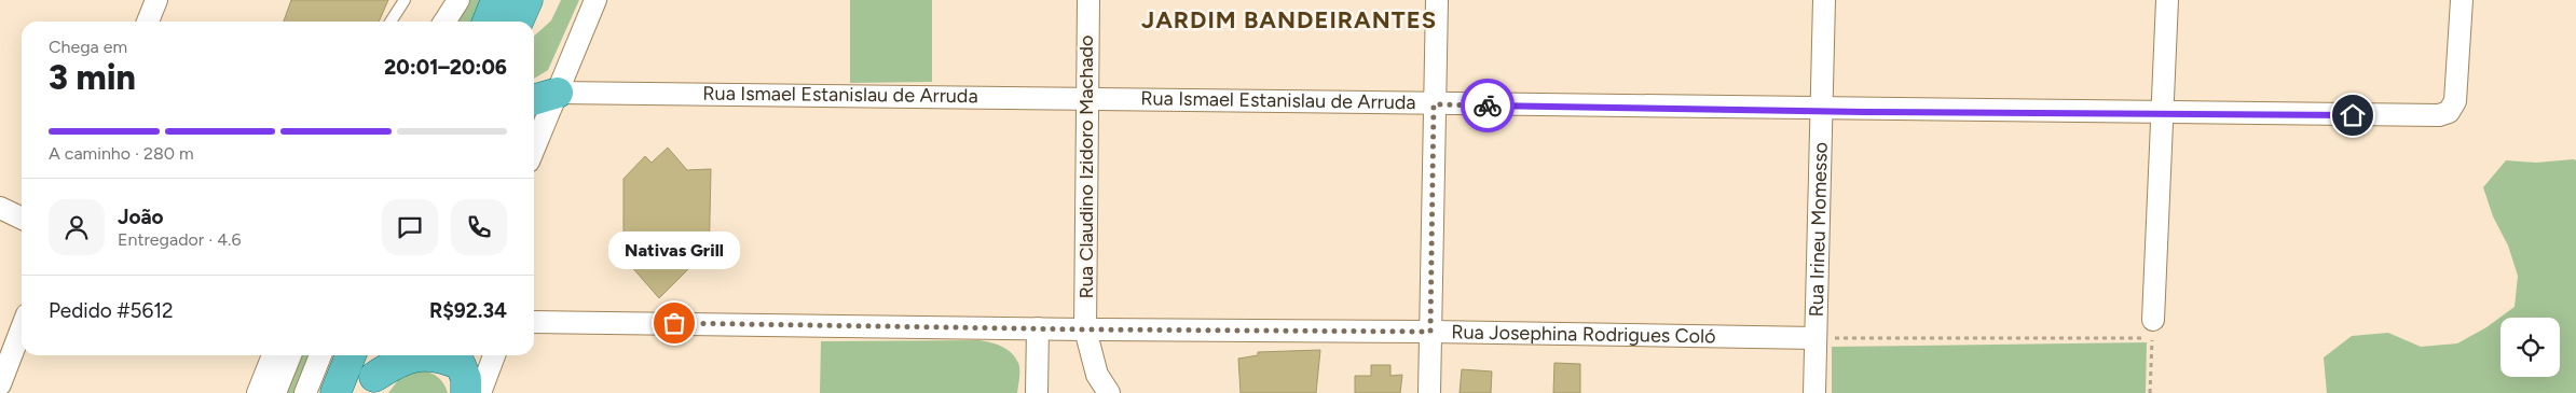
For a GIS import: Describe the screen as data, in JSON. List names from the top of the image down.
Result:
{
  "streets": {
    "street": [
      "Rua Ismael Estanislau de Arruda",
      "Rua Claudino Izidoro Machado",
      "Rua Irineu Momesso",
      "Rua Josephina Rodrigues Coló"
    ]
  },
  "crossings": [
    ["Rua Ismael Estanislau de Arruda", "Rua Claudino Izidoro Machado"],
    ["Rua Ismael Estanislau de Arruda", "Rua Irineu Momesso"],
    ["Rua Claudino Izidoro Machado", "Rua Josephina Rodrigues Coló"],
    ["Rua Irineu Momesso", "Rua Josephina Rodrigues Coló"]
  ],
  "districts": ["JARDIM BANDEIRANTES"],
  "places": ["Nativas Grill"],
  "page": {
    "heading": ["3 min", "Chega em", "20:01–20:06"],
    "panel": [
      "João",
      "Entregador · 4.6",
      "Pedido #5612",
      "R$92.34"
    ],
    "bar": "A caminho · 280 m",
    "bubble": "Nativas Grill"
  }
}
